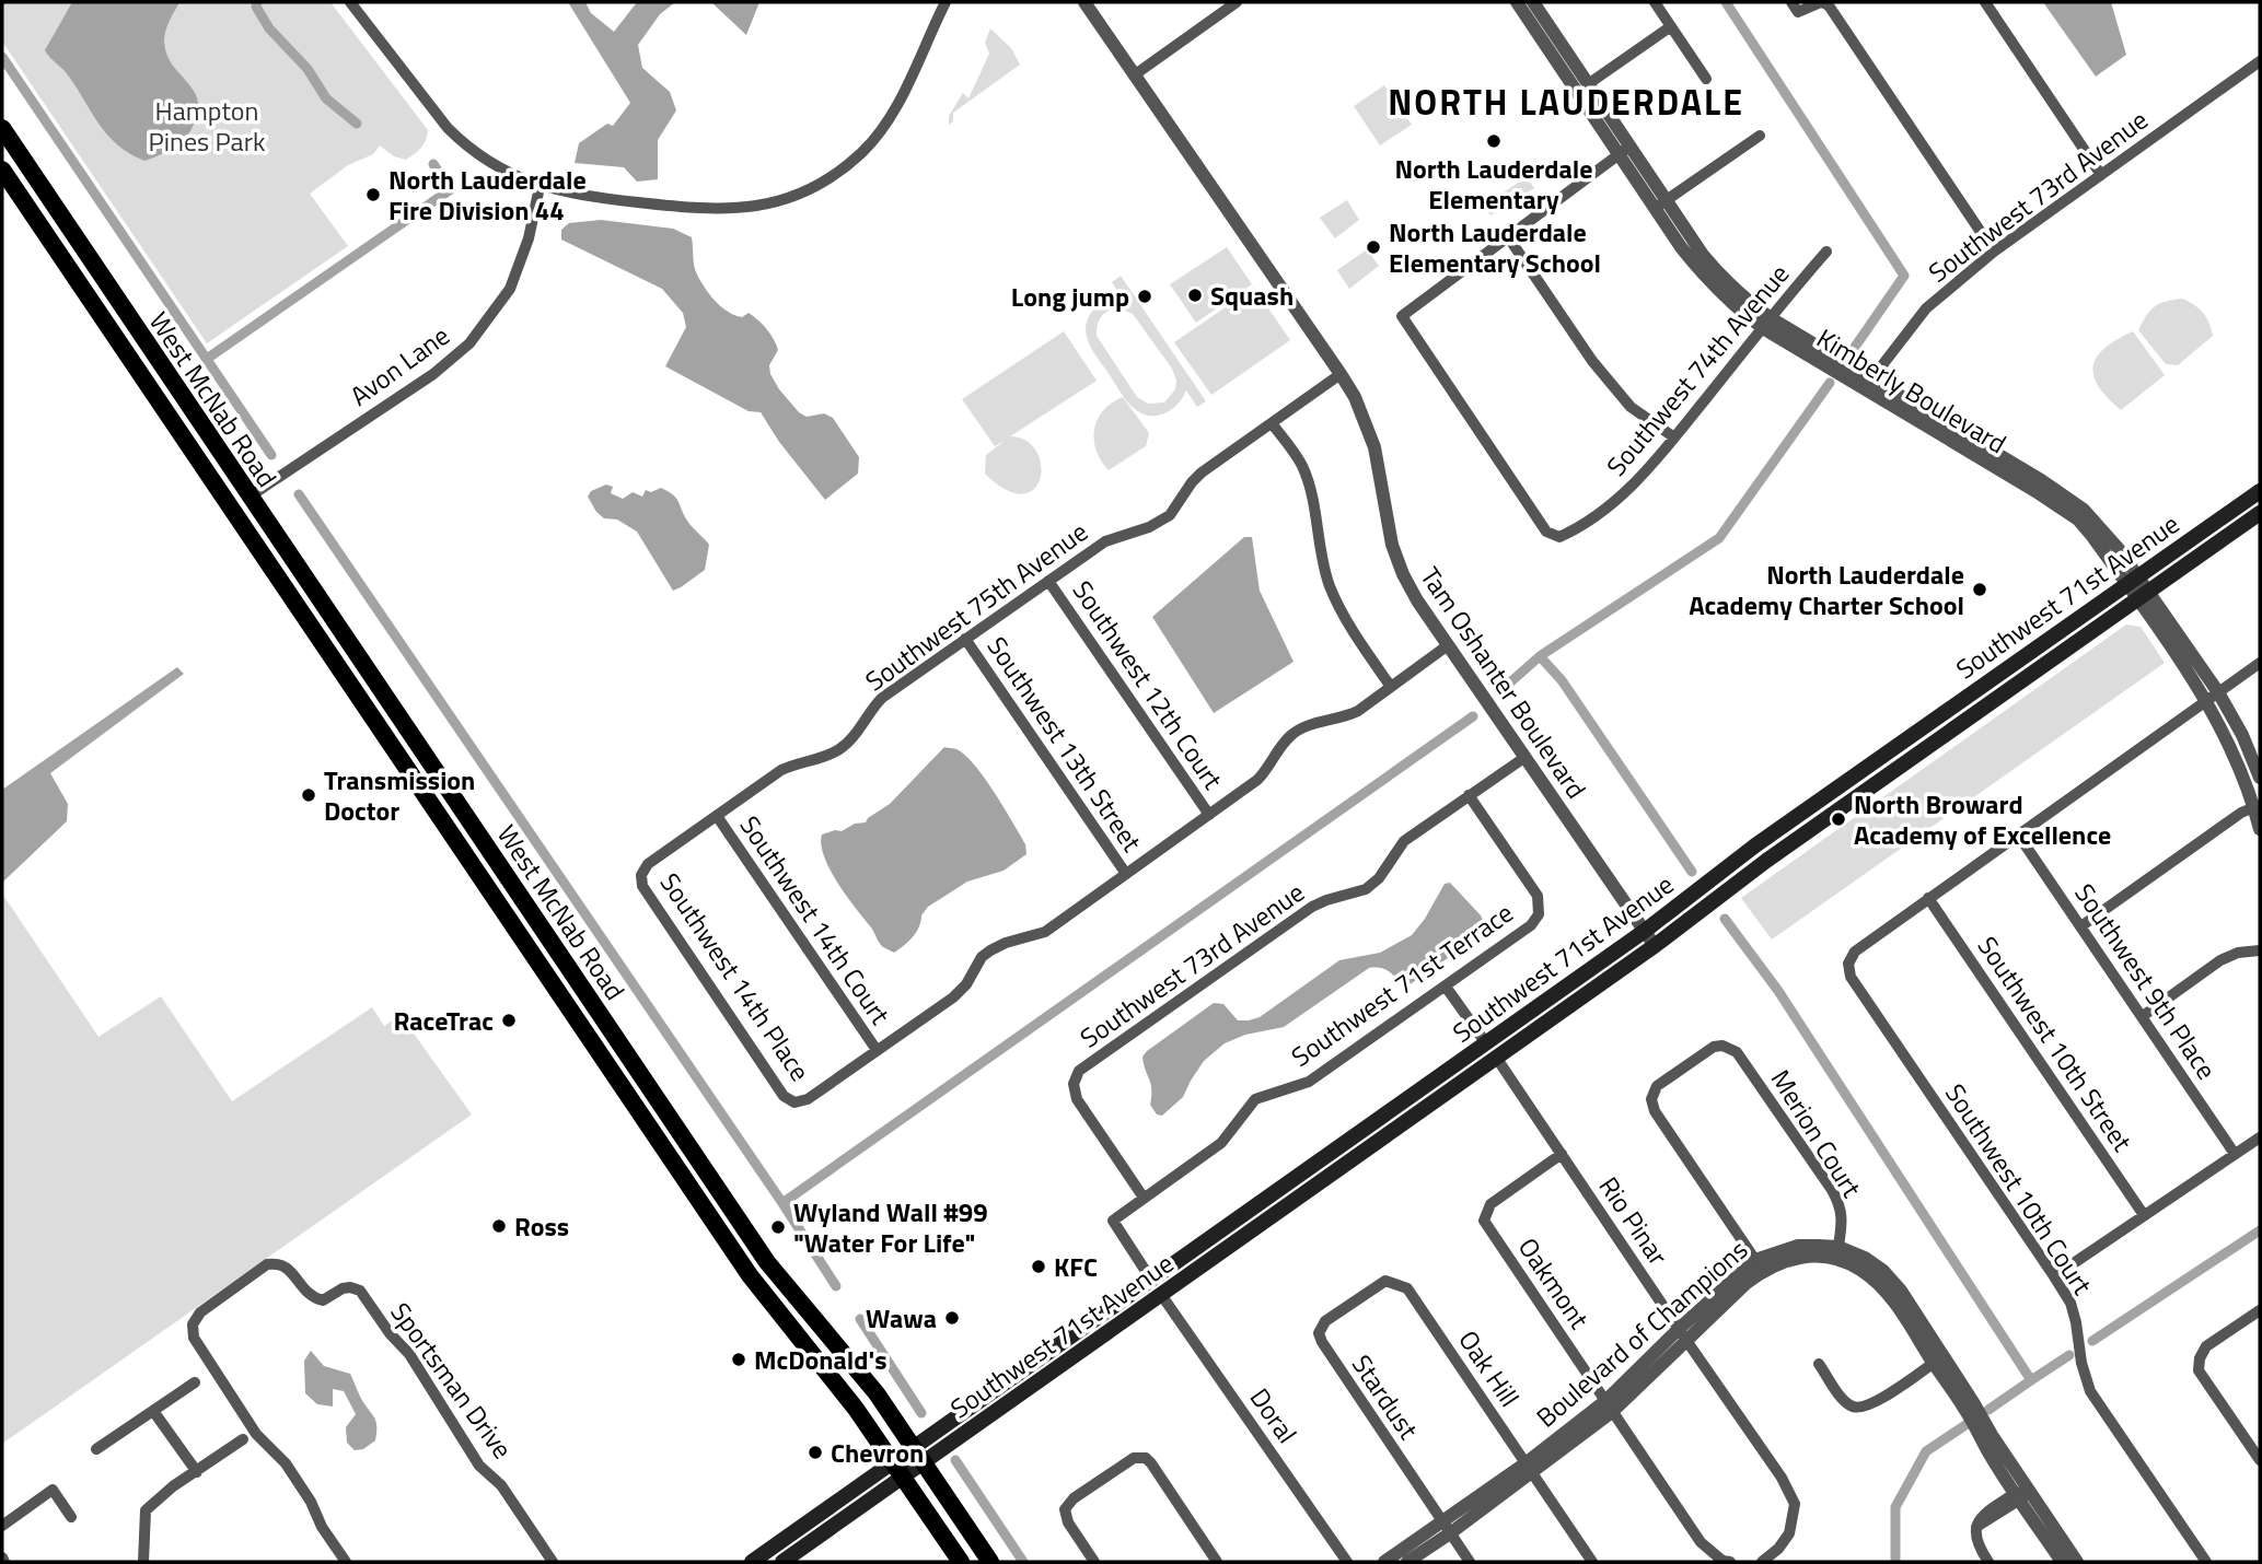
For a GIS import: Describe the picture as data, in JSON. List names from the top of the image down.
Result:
{
  "streets": {
    "main road": ["West McNab Road", "Southwest 71st Avenue"],
    "street": [
      "Southwest 73rd Avenue",
      "Avon Lane",
      "Southwest 74th Avenue",
      "Kimberly Boulevard",
      "Southwest 75th Avenue",
      "Tam Oshanter Boulevard",
      "Southwest 12th Court",
      "Southwest 13th Street",
      "Southwest 14th Court",
      "Southwest 14th Place",
      "Southwest 9th Place",
      "Southwest 71st Terrace",
      "Southwest 10th Street",
      "Merion Court",
      "Southwest 10th Court",
      "Rio Pinar",
      "Oakmont",
      "Boulevard of Champions",
      "Oak Hill",
      "Sportsman Drive",
      "Stardust",
      "Doral"
    ]
  },
  "crossings": [
    ["Southwest 73rd Avenue", "Kimberly Boulevard"],
    ["Southwest 73rd Avenue", "Tam Oshanter Boulevard"],
    ["Southwest 73rd Avenue", "Southwest 71st Terrace"],
    ["Avon Lane", "West McNab Road"],
    ["Southwest 74th Avenue", "Kimberly Boulevard"],
    ["Kimberly Boulevard", "Southwest 71st Avenue"],
    ["West McNab Road", "Southwest 71st Avenue"],
    ["Southwest 71st Avenue", "Tam Oshanter Boulevard"],
    ["Southwest 71st Avenue", "Rio Pinar"],
    ["Southwest 71st Avenue", "Doral"],
    ["Southwest 75th Avenue", "Tam Oshanter Boulevard"],
    ["Southwest 75th Avenue", "Southwest 12th Court"],
    ["Southwest 75th Avenue", "Southwest 13th Street"],
    ["Southwest 75th Avenue", "Southwest 14th Court"],
    ["Southwest 75th Avenue", "Southwest 14th Place"],
    ["Southwest 14th Court", "Southwest 14th Place"],
    ["Southwest 10th Street", "Southwest 10th Court"],
    ["Merion Court", "Boulevard of Champions"],
    ["Rio Pinar", "Oakmont"],
    ["Rio Pinar", "Boulevard of Champions"],
    ["Oakmont", "Boulevard of Champions"],
    ["Boulevard of Champions", "Oak Hill"],
    ["Boulevard of Champions", "Stardust"],
    ["Oak Hill", "Stardust"]
  ],
  "districts": ["NORTH LAUDERDALE"],
  "parks": ["Hampton Pines Park"],
  "places": [
    "North Lauderdale Elementary",
    "North Lauderdale Fire Division 44",
    "North Lauderdale Elementary School",
    "Squash",
    "Long jump",
    "North Lauderdale Academy Charter School",
    "Transmission Doctor",
    "North Broward Academy of Excellence",
    "RaceTrac",
    "Ross",
    "Wyland Wall #99 \"Water For Life\"",
    "KFC",
    "Wawa",
    "McDonald's",
    "Chevron"
  ]
}
